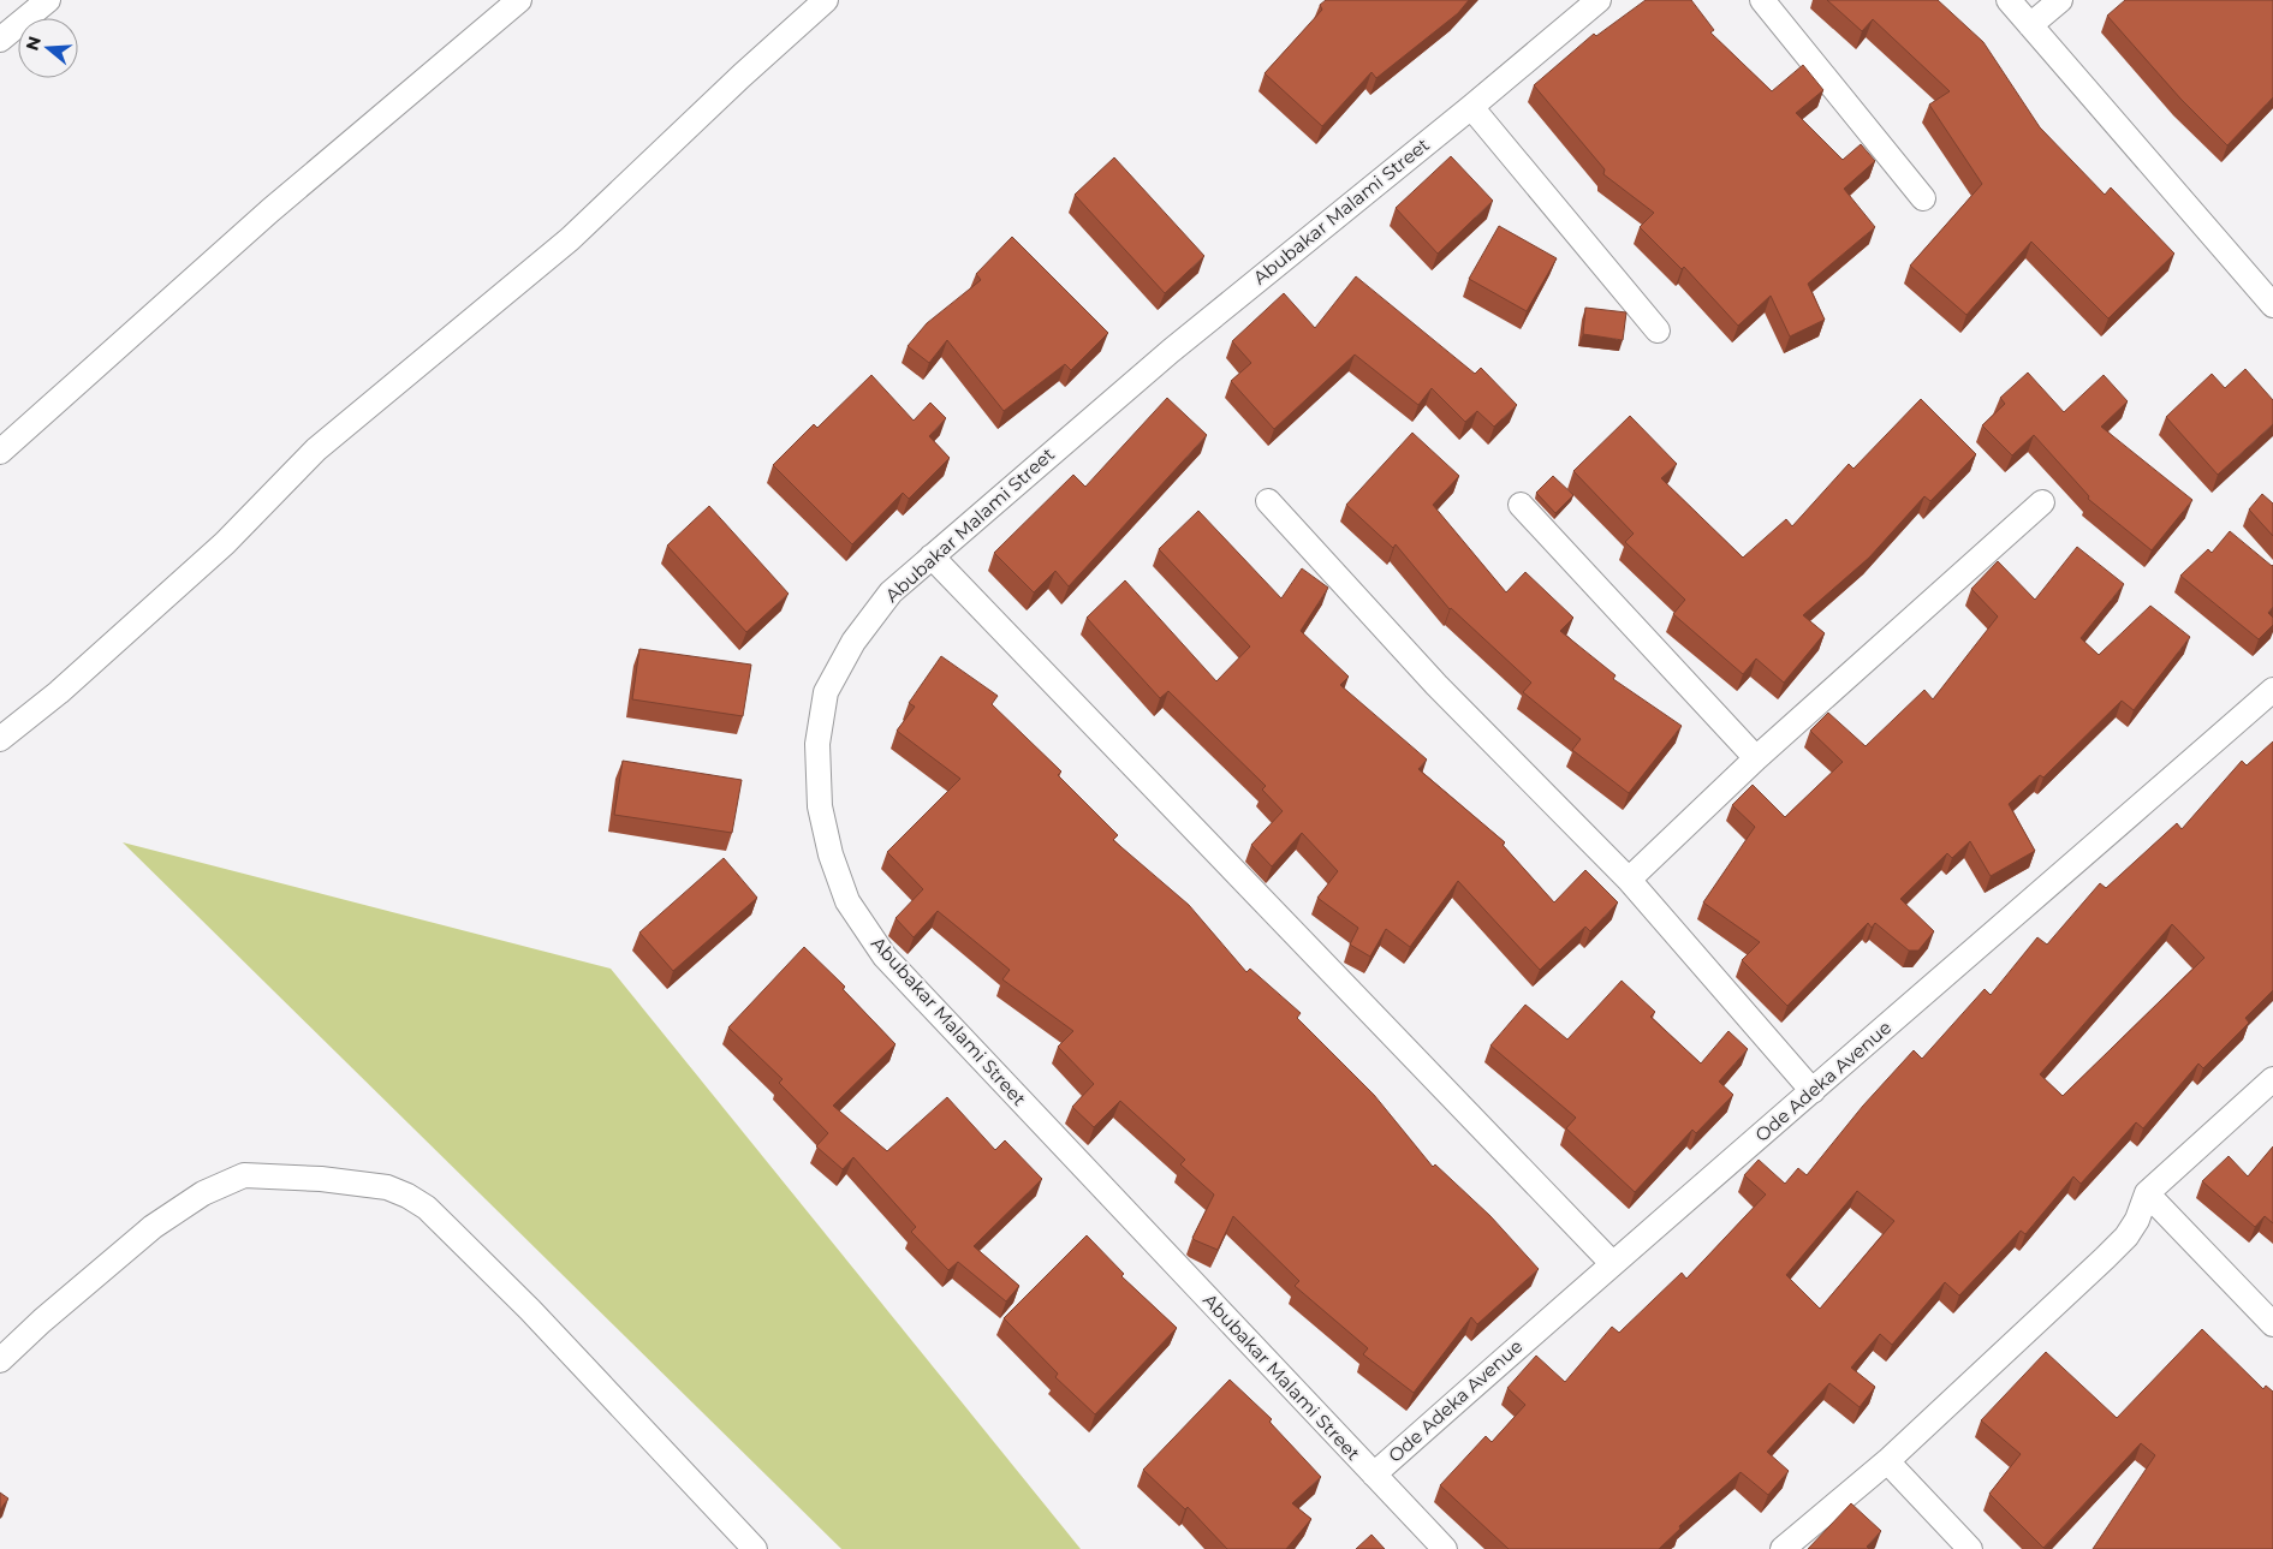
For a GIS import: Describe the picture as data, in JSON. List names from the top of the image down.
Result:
{
  "streets": {
    "street": ["Abubakar Malami Street", "Ode Adeka Avenue"]
  },
  "crossings": [
    ["Abubakar Malami Street", "Ode Adeka Avenue"]
  ],
  "north": "left"
}
